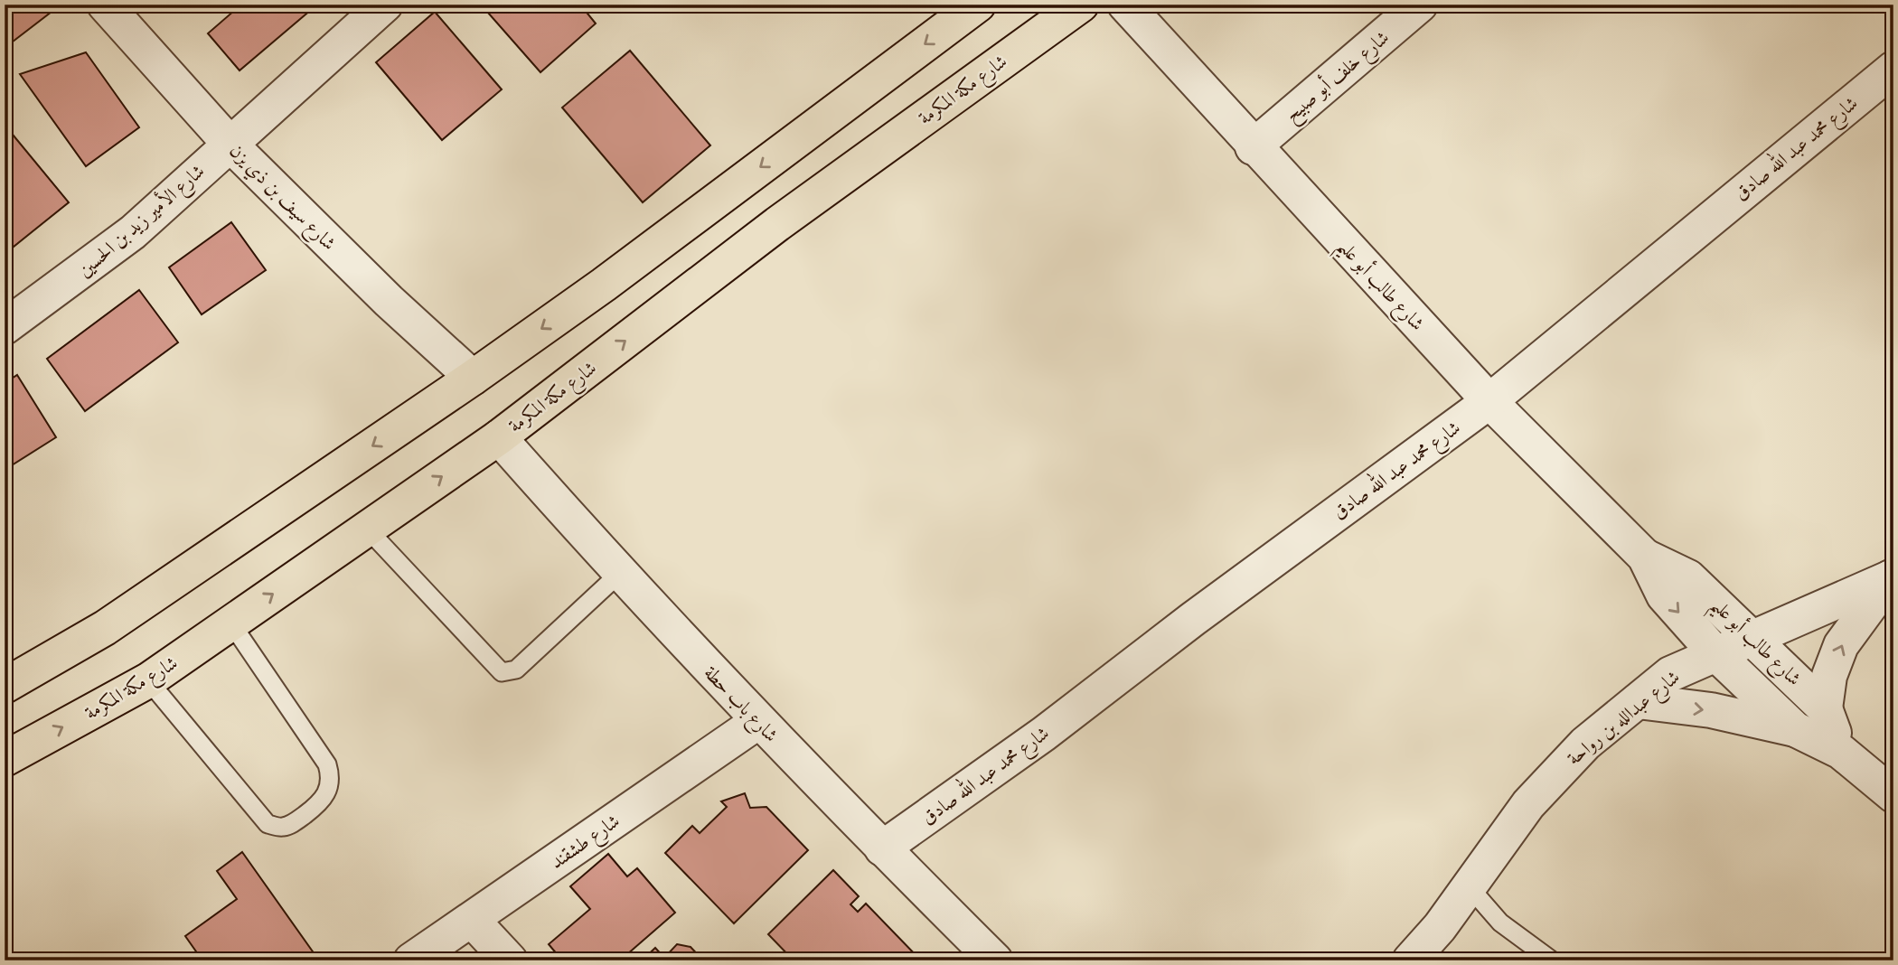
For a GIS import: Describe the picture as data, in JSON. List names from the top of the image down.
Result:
{
  "streets": {
    "main road": ["شارع مكة المكرمة"],
    "street": [
      "شارع خلف أبو صبيح",
      "شارع محمد عبد الله صادق",
      "شارع سيف بن ذي يزن",
      "شارع الأمير زيد بن الحسين",
      "شارع طالب أبو عليم",
      "شارع باب حطة",
      "شارع عبدالله بن رواحة",
      "شارع طشقند"
    ]
  },
  "crossings": [
    ["شارع خلف أبو صبيح", "شارع طالب أبو عليم"],
    ["شارع مكة المكرمة", "شارع باب حطة"],
    ["شارع محمد عبد الله صادق", "شارع طالب أبو عليم"],
    ["شارع محمد عبد الله صادق", "شارع باب حطة"],
    ["شارع سيف بن ذي يزن", "شارع الأمير زيد بن الحسين"],
    ["شارع طالب أبو عليم", "شارع عبدالله بن رواحة"],
    ["شارع باب حطة", "شارع طشقند"]
  ]
}
